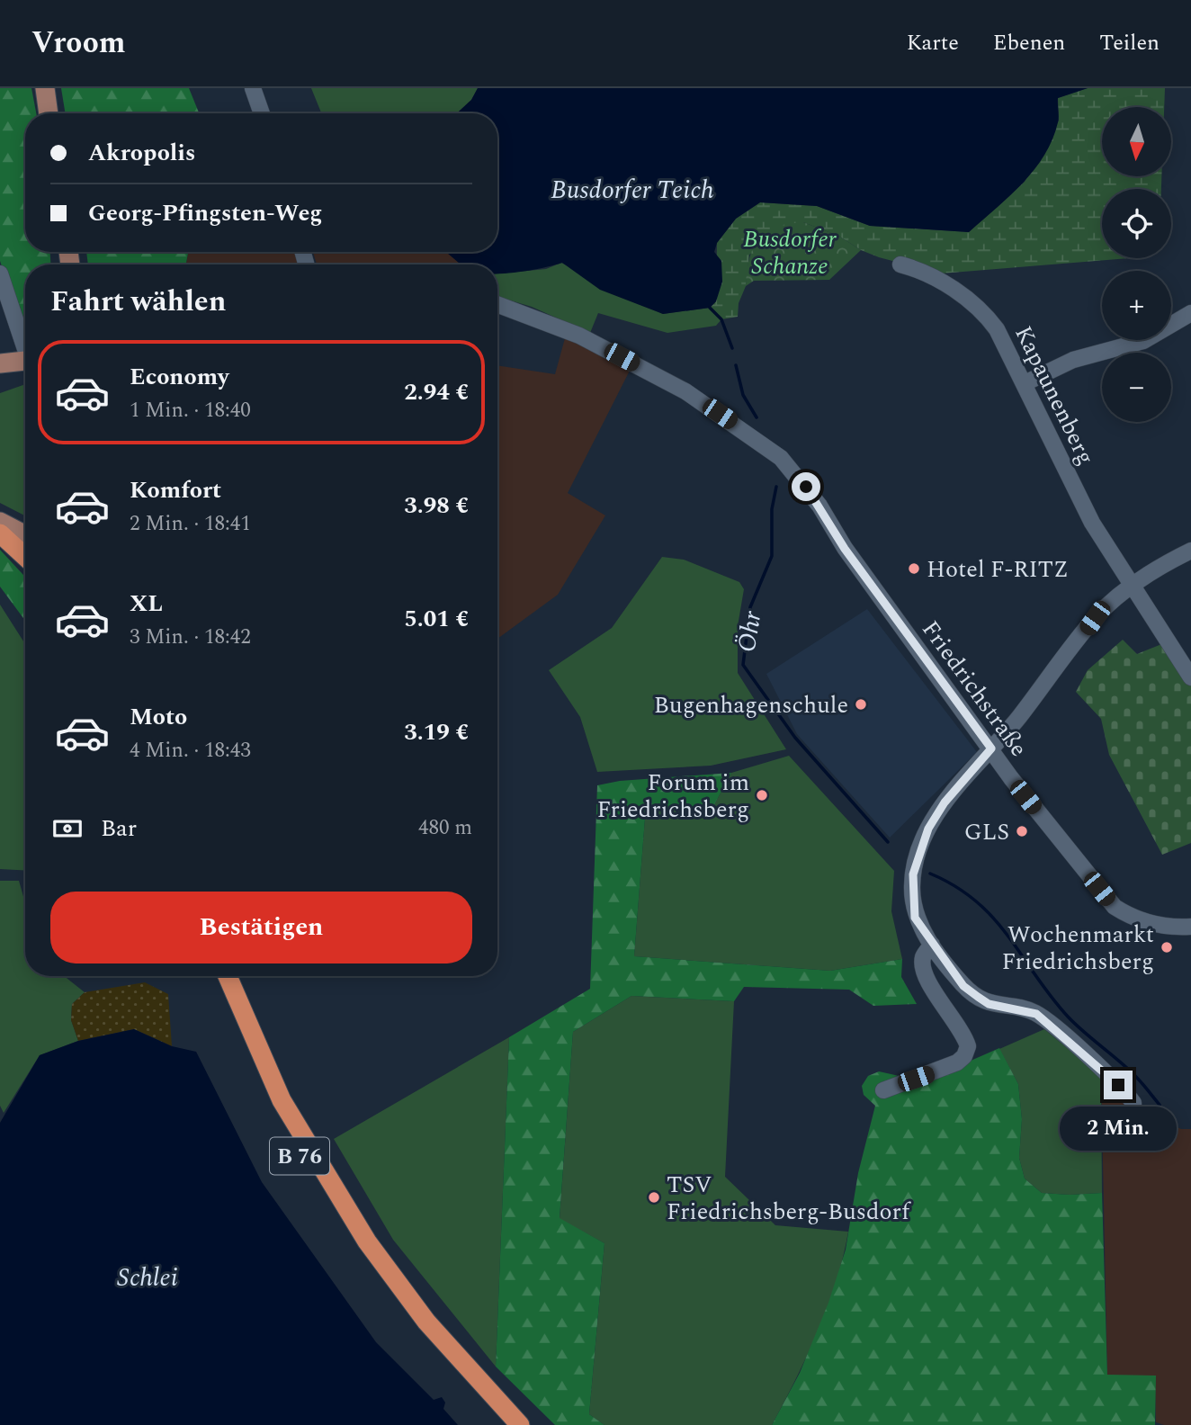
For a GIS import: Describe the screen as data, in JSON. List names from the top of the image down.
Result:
{
  "streets": {
    "highway": ["B 76"],
    "street": ["Kapaunenberg", "Friedrichstraße"]
  },
  "water": ["Busdorfer Teich", "Öhr", "Schlei"],
  "parks": ["Busdorfer Schanze"],
  "places": [
    "Hotel F-RITZ",
    "Bugenhagenschule",
    "Forum im Friedrichsberg",
    "GLS",
    "Wochenmarkt Friedrichsberg",
    "TSV Friedrichsberg-Busdorf"
  ],
  "north": "bottom",
  "page": {
    "header": "Vroom",
    "nav": ["Karte", "Ebenen", "Teilen"],
    "map_buttons": ["+", "−"],
    "banner": ["Akropolis", "Georg-Pfingsten-Weg"],
    "heading": "Fahrt wählen",
    "list": [
      {
        "name": "Economy",
        "note": "1 Min. · 18:40",
        "value": "2.94 €"
      },
      {
        "name": "Komfort",
        "note": "2 Min. · 18:41",
        "value": "3.98 €"
      },
      {
        "name": "XL",
        "note": "3 Min. · 18:42",
        "value": "5.01 €"
      },
      {
        "name": "Moto",
        "note": "4 Min. · 18:43",
        "value": "3.19 €"
      }
    ],
    "pay": ["Bar", "480 m"],
    "buttons": "Bestätigen",
    "bubble": "2 Min."
  }
}
